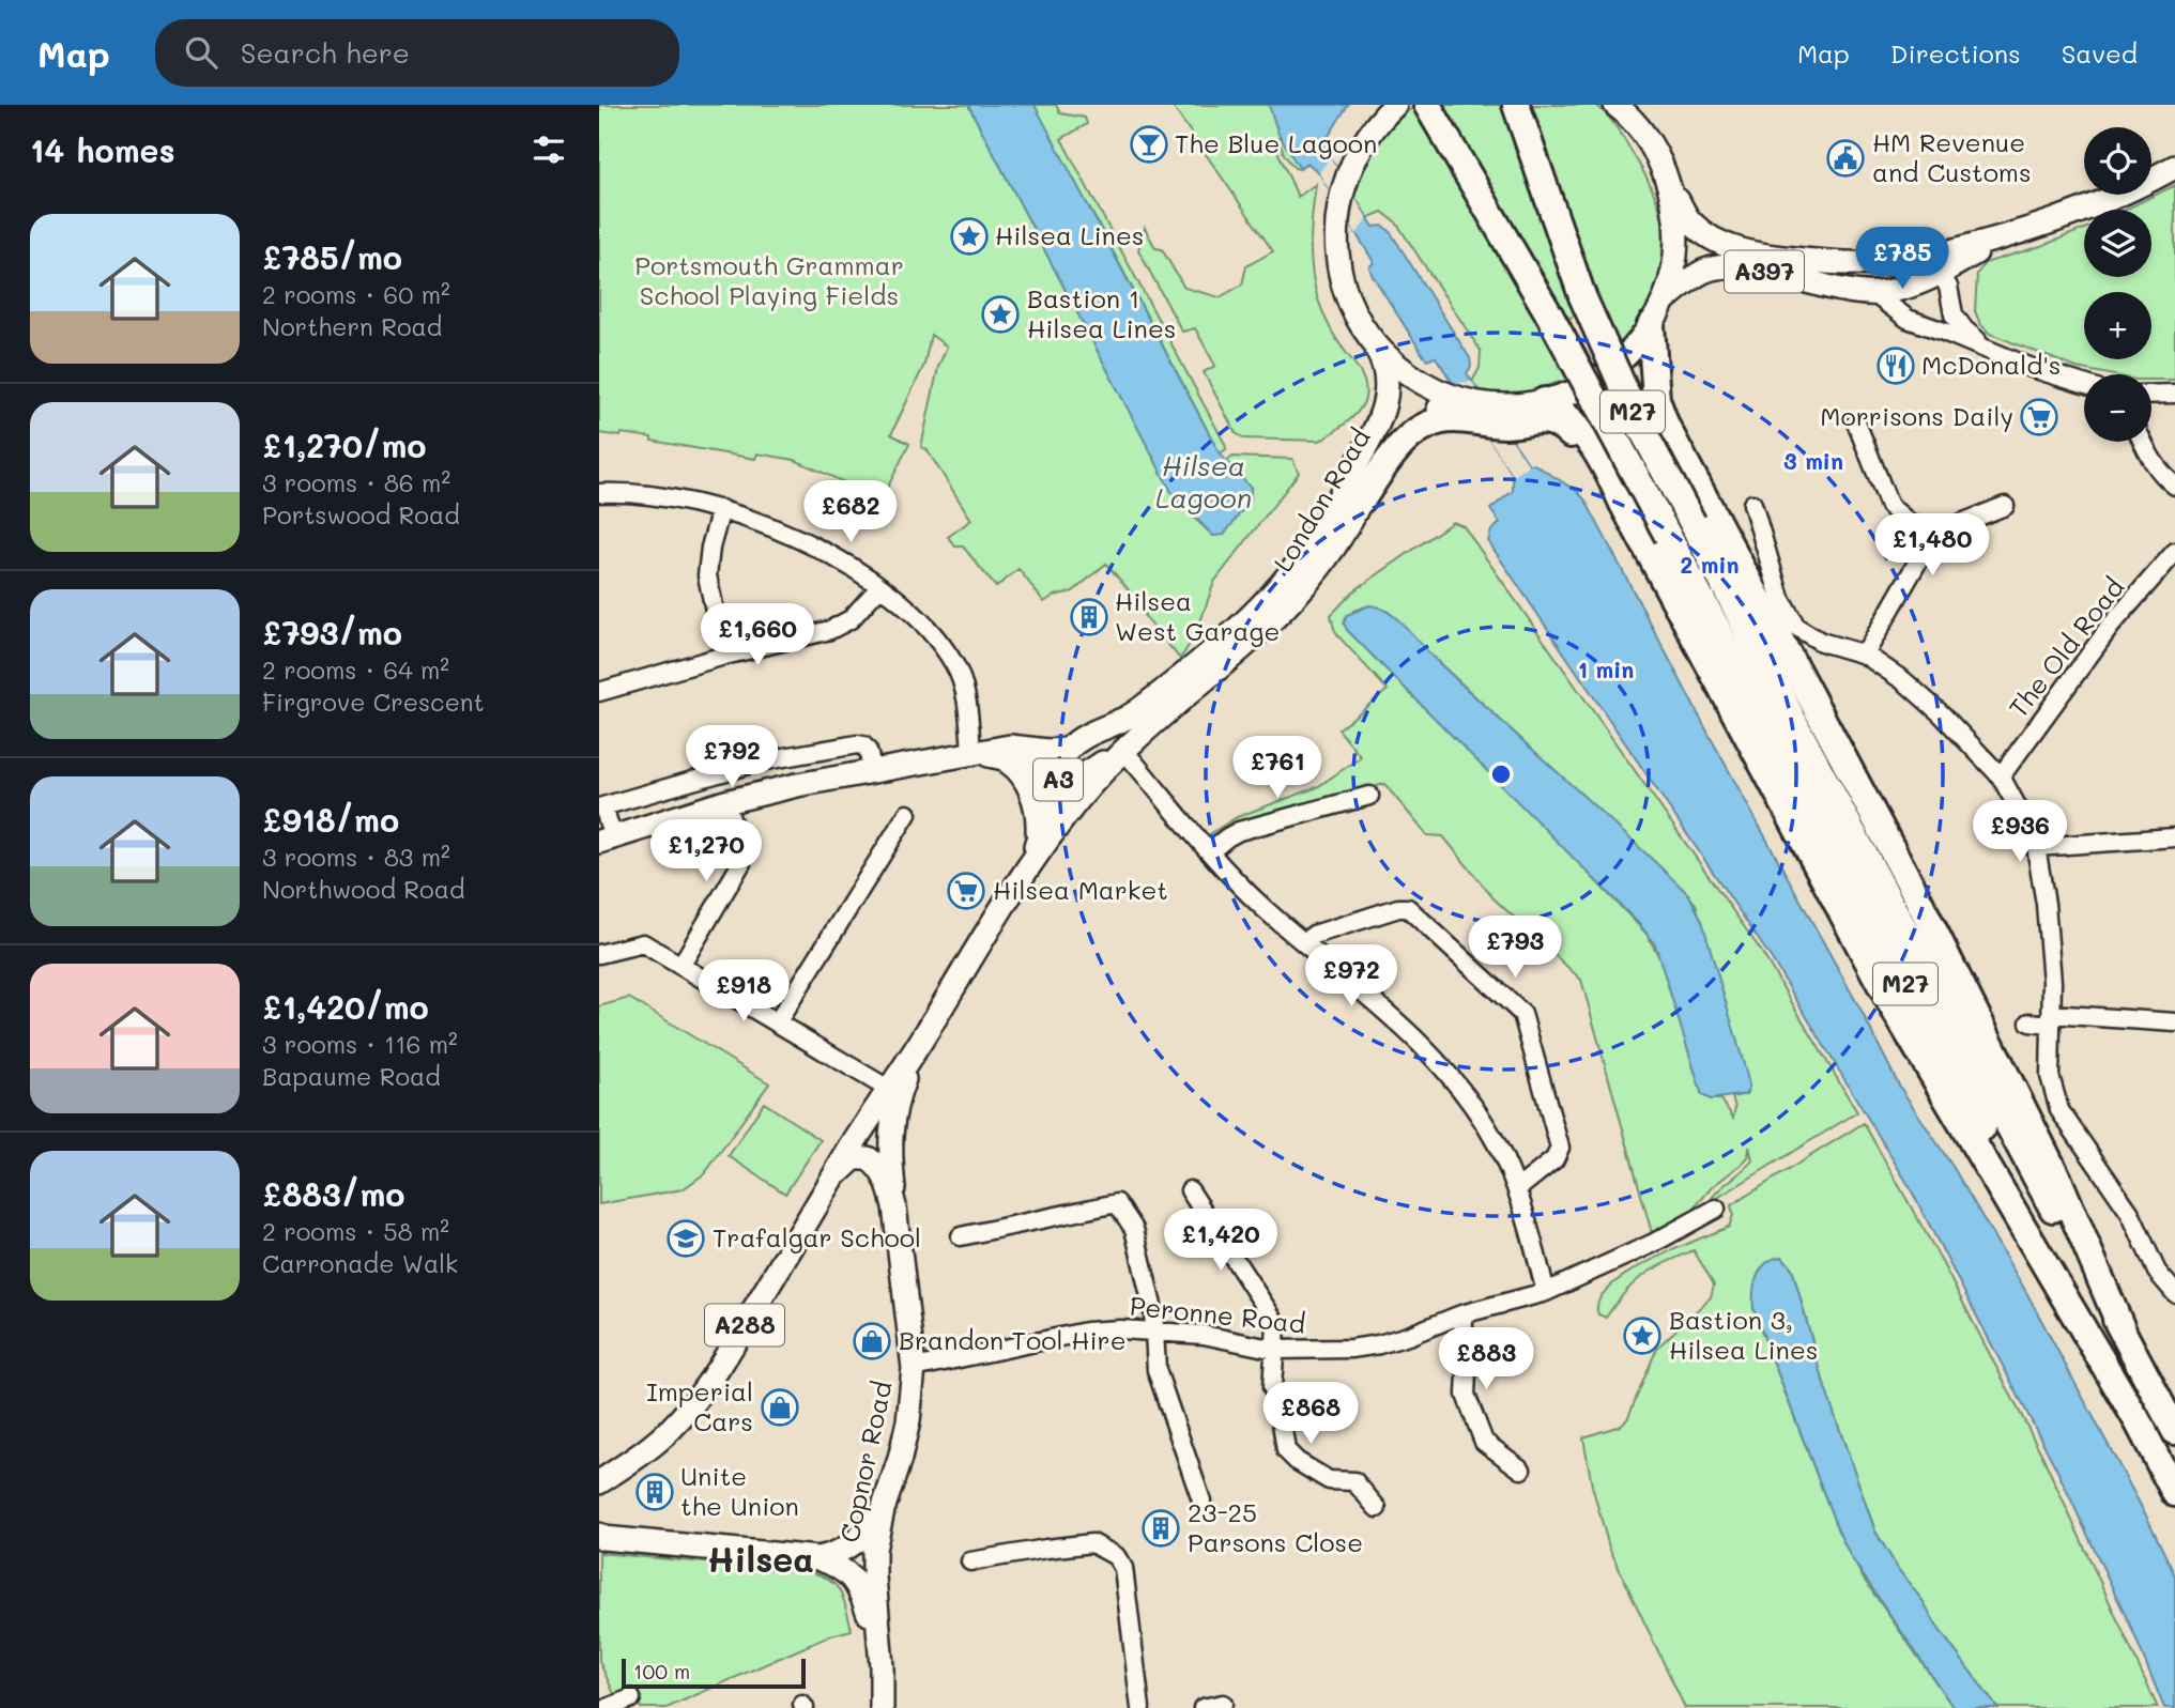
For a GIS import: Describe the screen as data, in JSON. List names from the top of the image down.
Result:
{
  "streets": {
    "highway": ["M27"],
    "main road": [
      "A397",
      "London Road",
      "A3",
      "A288",
      "Copnor Road"
    ],
    "street": ["The Old Road", "Peronne Road"]
  },
  "crossings": [
    ["London Road", "A3"],
    ["London Road", "A288"],
    ["London Road", "Copnor Road"],
    ["Peronne Road", "Copnor Road"],
    ["A288", "Copnor Road"]
  ],
  "districts": ["Hilsea"],
  "water": ["Hilsea Lagoon"],
  "parks": ["Portsmouth Grammar School Playing Fields"],
  "places": {
    "bar": ["The Blue Lagoon"],
    "public building": ["HM Revenue and Customs"],
    "place": ["Hilsea Lines", "Bastion 1 Hilsea Lines", "Bastion 3, Hilsea Lines"],
    "restaurant": ["McDonald's"],
    "supermarket": ["Morrisons Daily", "Hilsea Market"],
    "building": ["Hilsea West Garage", "Unite the Union", "23-25 Parsons Close"],
    "school or university": ["Trafalgar School"],
    "shop": ["Brandon Tool Hire", "Imperial Cars"]
  },
  "scale_bar": "100 m",
  "page": {
    "header": "Map",
    "search": "Search here",
    "nav": ["Map", "Directions", "Saved"],
    "heading": "14 homes",
    "map_buttons": ["+", "−"],
    "list": [
      {
        "name": "£785/mo",
        "note": "2 rooms · 60 m² · Northern Road"
      },
      {
        "name": "£1,270/mo",
        "note": "3 rooms · 86 m² · Portswood Road"
      },
      {
        "name": "£793/mo",
        "note": "2 rooms · 64 m² · Firgrove Crescent"
      },
      {
        "name": "£918/mo",
        "note": "3 rooms · 83 m² · Northwood Road"
      },
      {
        "name": "£1,420/mo",
        "note": "3 rooms · 116 m² · Bapaume Road"
      },
      {
        "name": "£883/mo",
        "note": "2 rooms · 58 m² · Carronade Walk"
      }
    ],
    "price": [
      "£785",
      "£682",
      "£1,480",
      "£1,660",
      "£792",
      "£761",
      "£936",
      "£1,270",
      "£793",
      "£972",
      "£918",
      "£1,420",
      "£883",
      "£868"
    ],
    "scale": "100 m"
  },
  "rings": ["3 min", "2 min", "1 min"]
}
